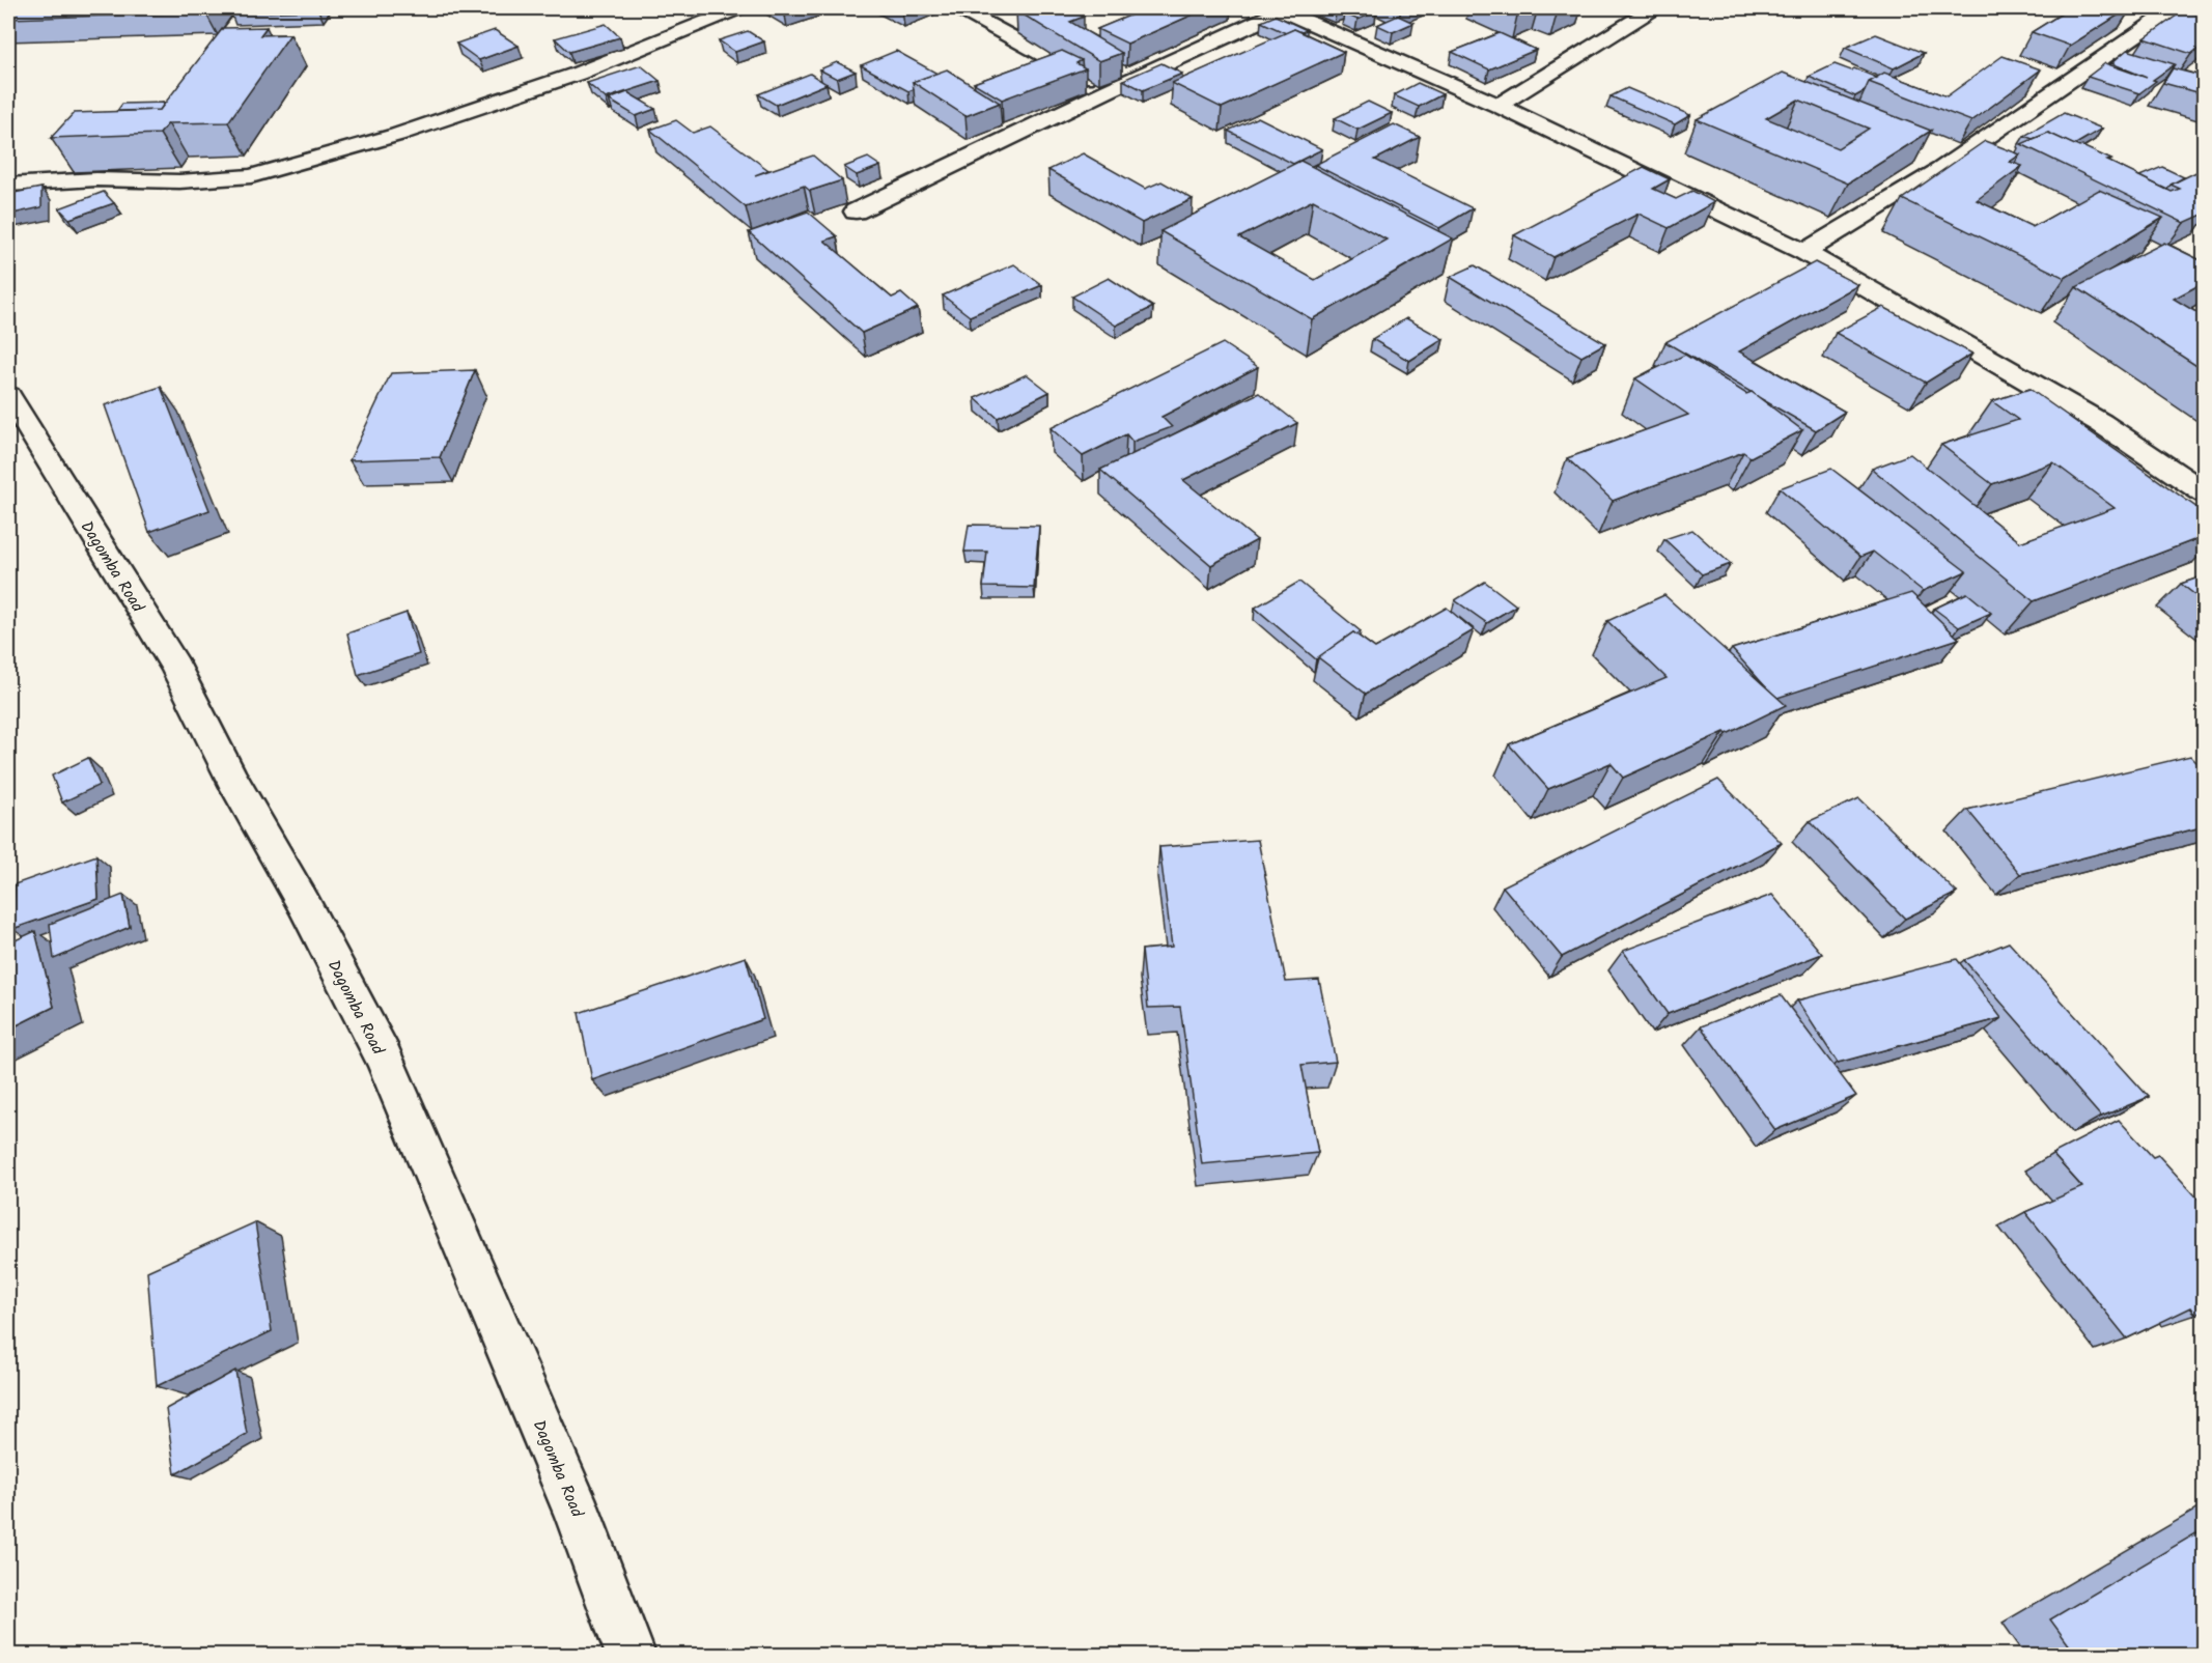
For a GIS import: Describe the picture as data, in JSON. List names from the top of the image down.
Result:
{
  "streets": {
    "street": ["Dagomba Road"]
  }
}
